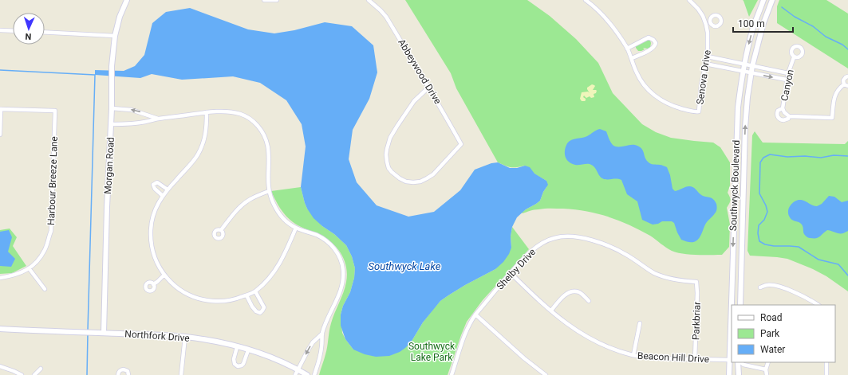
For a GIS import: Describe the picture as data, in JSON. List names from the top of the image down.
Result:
{
  "streets": {
    "street": [
      "Abbeywood Drive",
      "Senova Drive",
      "Canyon",
      "Morgan Road",
      "Harbour Breeze Lane",
      "Southwyck Boulevard",
      "Shelby Drive",
      "Parkbriar",
      "Northfork Drive",
      "Beacon Hill Drive"
    ]
  },
  "crossings": [
    ["Morgan Road", "Northfork Drive"],
    ["Southwyck Boulevard", "Beacon Hill Drive"],
    ["Shelby Drive", "Parkbriar"],
    ["Shelby Drive", "Beacon Hill Drive"],
    ["Parkbriar", "Beacon Hill Drive"]
  ],
  "water": ["Southwyck Lake"],
  "parks": ["Southwyck Lake Park"],
  "legend": ["Road", "Park", "Water"],
  "scale_bar": "100 m",
  "north": "bottom"
}
